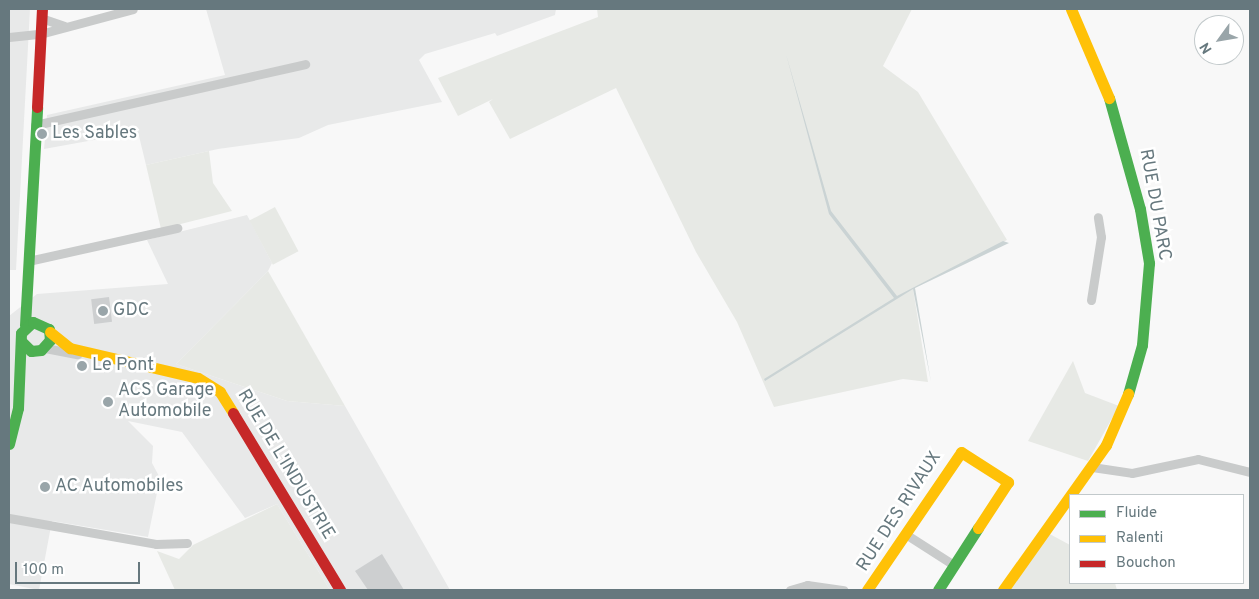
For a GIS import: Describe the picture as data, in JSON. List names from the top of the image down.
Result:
{
  "streets": {
    "street": ["RUE DU PARC", "RUE DE L'INDUSTRIE", "RUE DES RIVAUX"]
  },
  "places": [
    "Les Sables",
    "GDC",
    "Le Pont",
    "ACS Garage Automobile",
    "AC Automobiles"
  ],
  "legend": ["Fluide", "Ralenti", "Bouchon"],
  "scale_bar": "100 m",
  "north": "bottom left"
}
